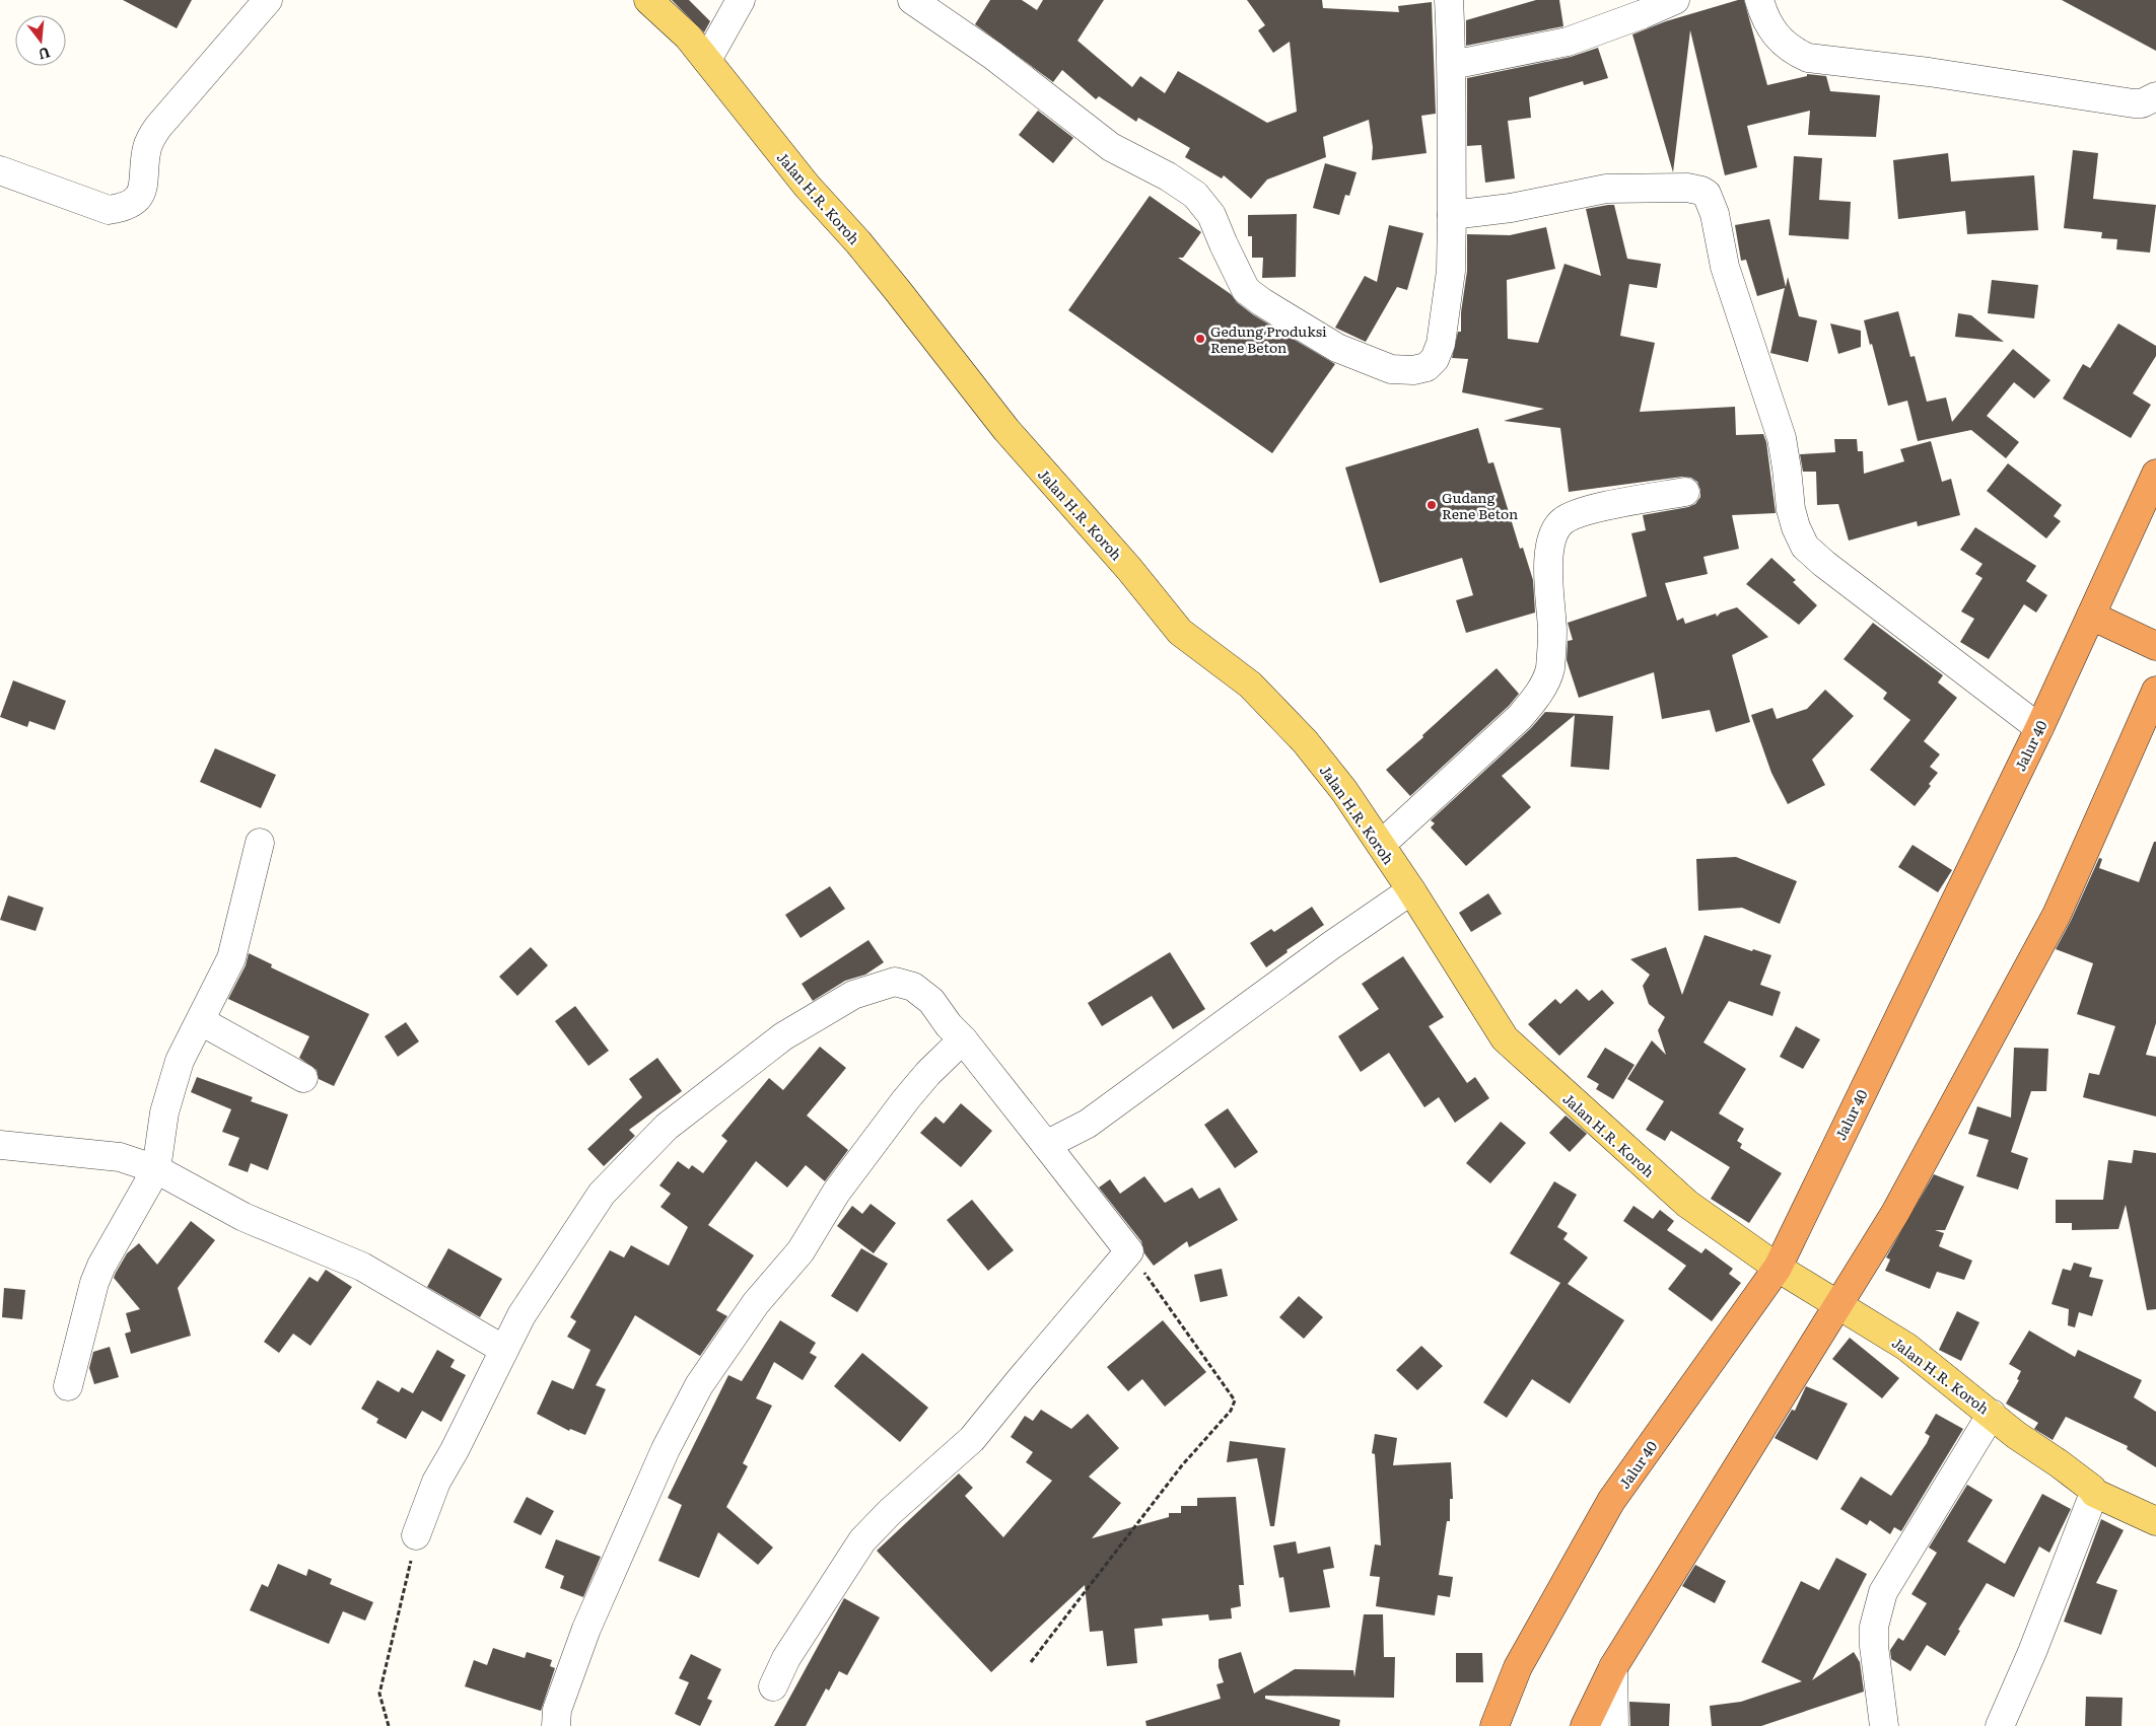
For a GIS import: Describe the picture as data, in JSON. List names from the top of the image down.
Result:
{
  "streets": {
    "highway": ["Jalur 40"],
    "main road": ["Jalan H.R. Koroh"]
  },
  "crossings": [
    ["Jalan H.R. Koroh", "Jalur 40"]
  ],
  "places": ["Gedung Produksi Rene Beton", "Gudang Rene Beton"],
  "north": "bottom"
}
